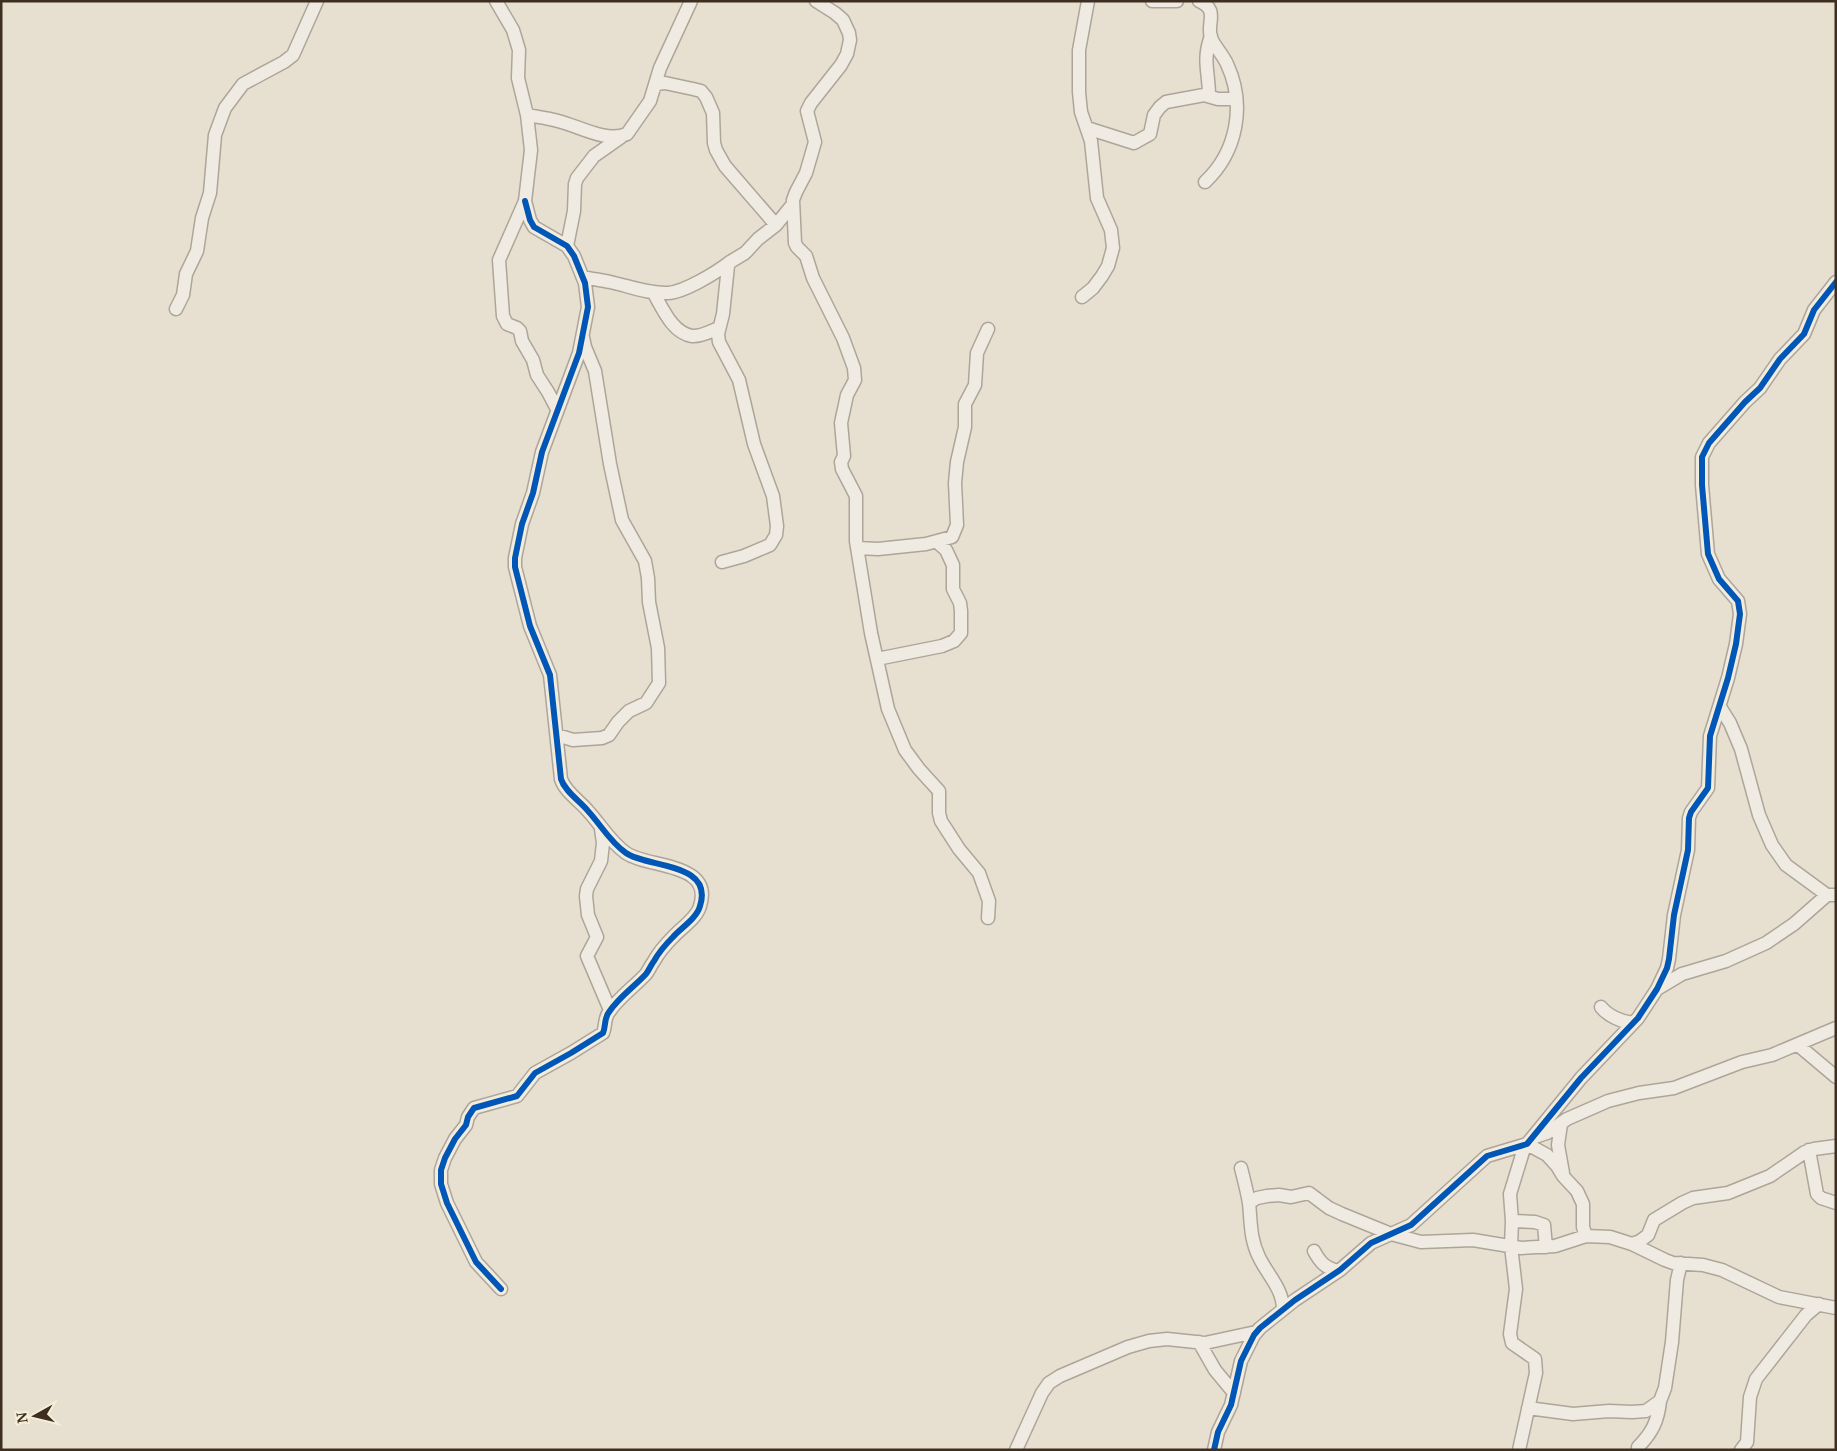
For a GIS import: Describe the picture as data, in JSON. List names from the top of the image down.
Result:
{
  "north": "left"
}
